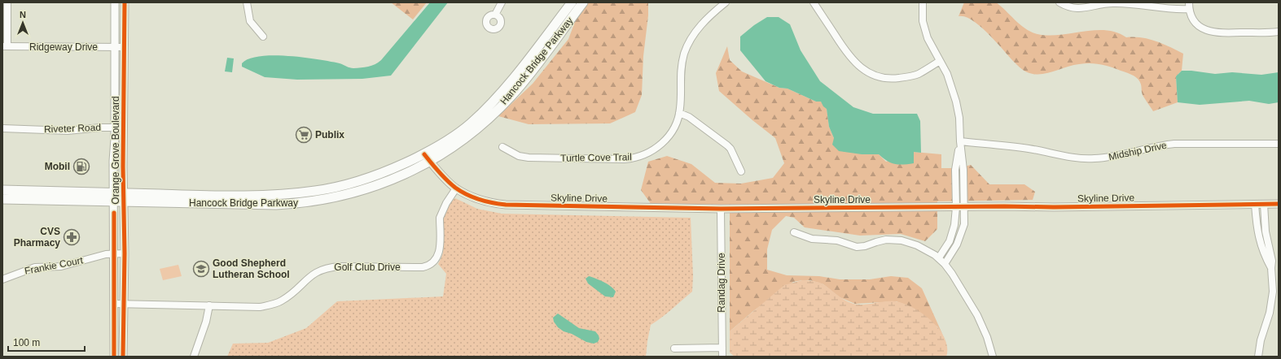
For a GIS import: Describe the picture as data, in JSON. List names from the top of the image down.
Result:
{
  "streets": {
    "main road": ["Hancock Bridge Parkway"],
    "street": [
      "Ridgeway Drive",
      "Riveter Road",
      "Orange Grove Boulevard",
      "Midship Drive",
      "Turtle Cove Trail",
      "Skyline Drive",
      "Frankie Court",
      "Golf Club Drive",
      "Randag Drive"
    ]
  },
  "crossings": [
    ["Ridgeway Drive", "Orange Grove Boulevard"],
    ["Hancock Bridge Parkway", "Orange Grove Boulevard"],
    ["Hancock Bridge Parkway", "Skyline Drive"],
    ["Riveter Road", "Orange Grove Boulevard"],
    ["Orange Grove Boulevard", "Frankie Court"],
    ["Orange Grove Boulevard", "Golf Club Drive"],
    ["Skyline Drive", "Golf Club Drive"],
    ["Skyline Drive", "Randag Drive"]
  ],
  "places": {
    "supermarket": ["Publix"],
    "fuel station": ["Mobil"],
    "pharmacy": ["CVS Pharmacy"],
    "school or university": ["Good Shepherd Lutheran School"]
  },
  "scale_bar": "100 m",
  "north": "top"
}
